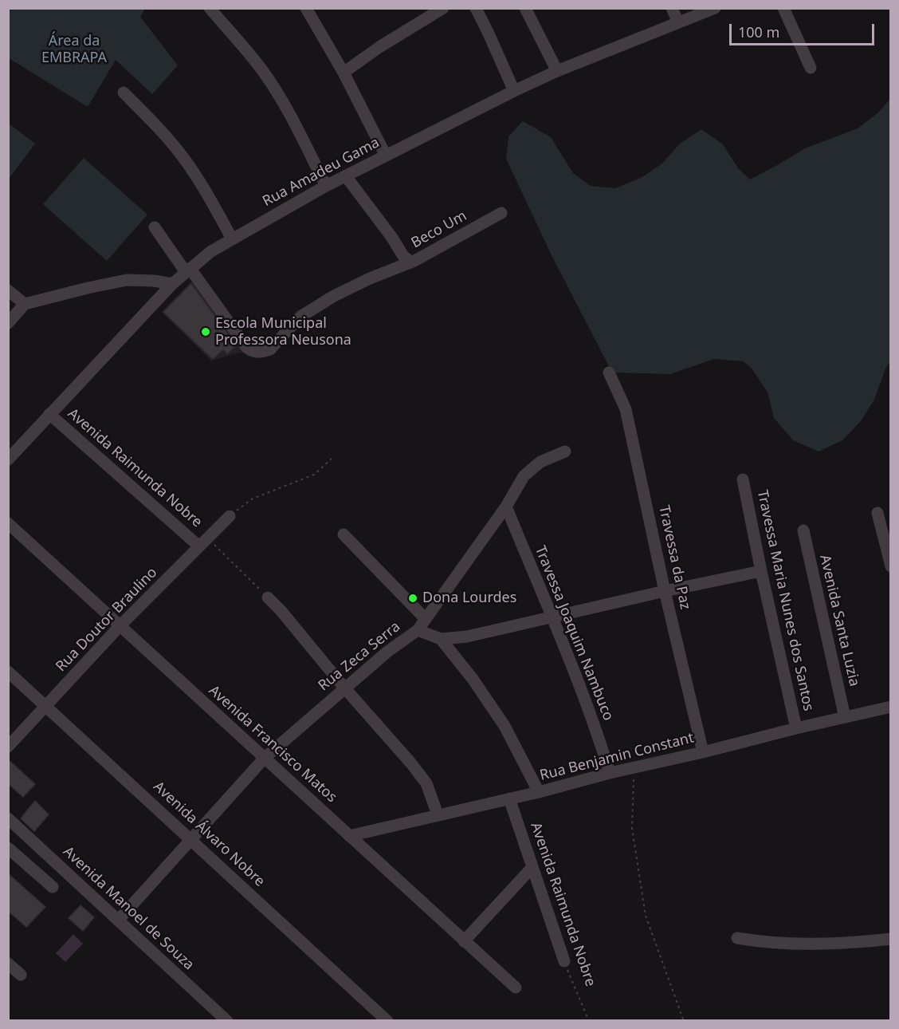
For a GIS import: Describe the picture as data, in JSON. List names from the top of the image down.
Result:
{
  "streets": {
    "street": [
      "Rua Amadeu Gama",
      "Beco Um",
      "Avenida Raimunda Nobre",
      "Travessa da Paz",
      "Travessa Maria Nunes dos Santos",
      "Rua Doutor Braulino",
      "Avenida Santa Luzia",
      "Travessa Joaquim Nambuco",
      "Rua Zeca Serra",
      "Avenida Francisco Matos",
      "Rua Benjamin Constant",
      "Avenida Álvaro Nobre",
      "Avenida Manoel de Souza"
    ]
  },
  "crossings": [
    ["Rua Amadeu Gama", "Beco Um"],
    ["Rua Amadeu Gama", "Avenida Raimunda Nobre"],
    ["Avenida Raimunda Nobre", "Rua Doutor Braulino"],
    ["Avenida Raimunda Nobre", "Rua Benjamin Constant"],
    ["Travessa da Paz", "Rua Zeca Serra"],
    ["Travessa da Paz", "Rua Benjamin Constant"],
    ["Travessa Maria Nunes dos Santos", "Rua Zeca Serra"],
    ["Travessa Maria Nunes dos Santos", "Rua Benjamin Constant"],
    ["Rua Doutor Braulino", "Avenida Francisco Matos"],
    ["Rua Doutor Braulino", "Avenida Álvaro Nobre"],
    ["Avenida Santa Luzia", "Rua Benjamin Constant"],
    ["Travessa Joaquim Nambuco", "Rua Zeca Serra"],
    ["Travessa Joaquim Nambuco", "Rua Benjamin Constant"],
    ["Rua Zeca Serra", "Avenida Francisco Matos"],
    ["Rua Zeca Serra", "Avenida Álvaro Nobre"],
    ["Rua Zeca Serra", "Avenida Manoel de Souza"],
    ["Avenida Francisco Matos", "Rua Benjamin Constant"]
  ],
  "parks": ["Área da EMBRAPA"],
  "places": ["Escola Municipal Professora Neusona", "Dona Lourdes"],
  "scale_bar": "100 m"
}
